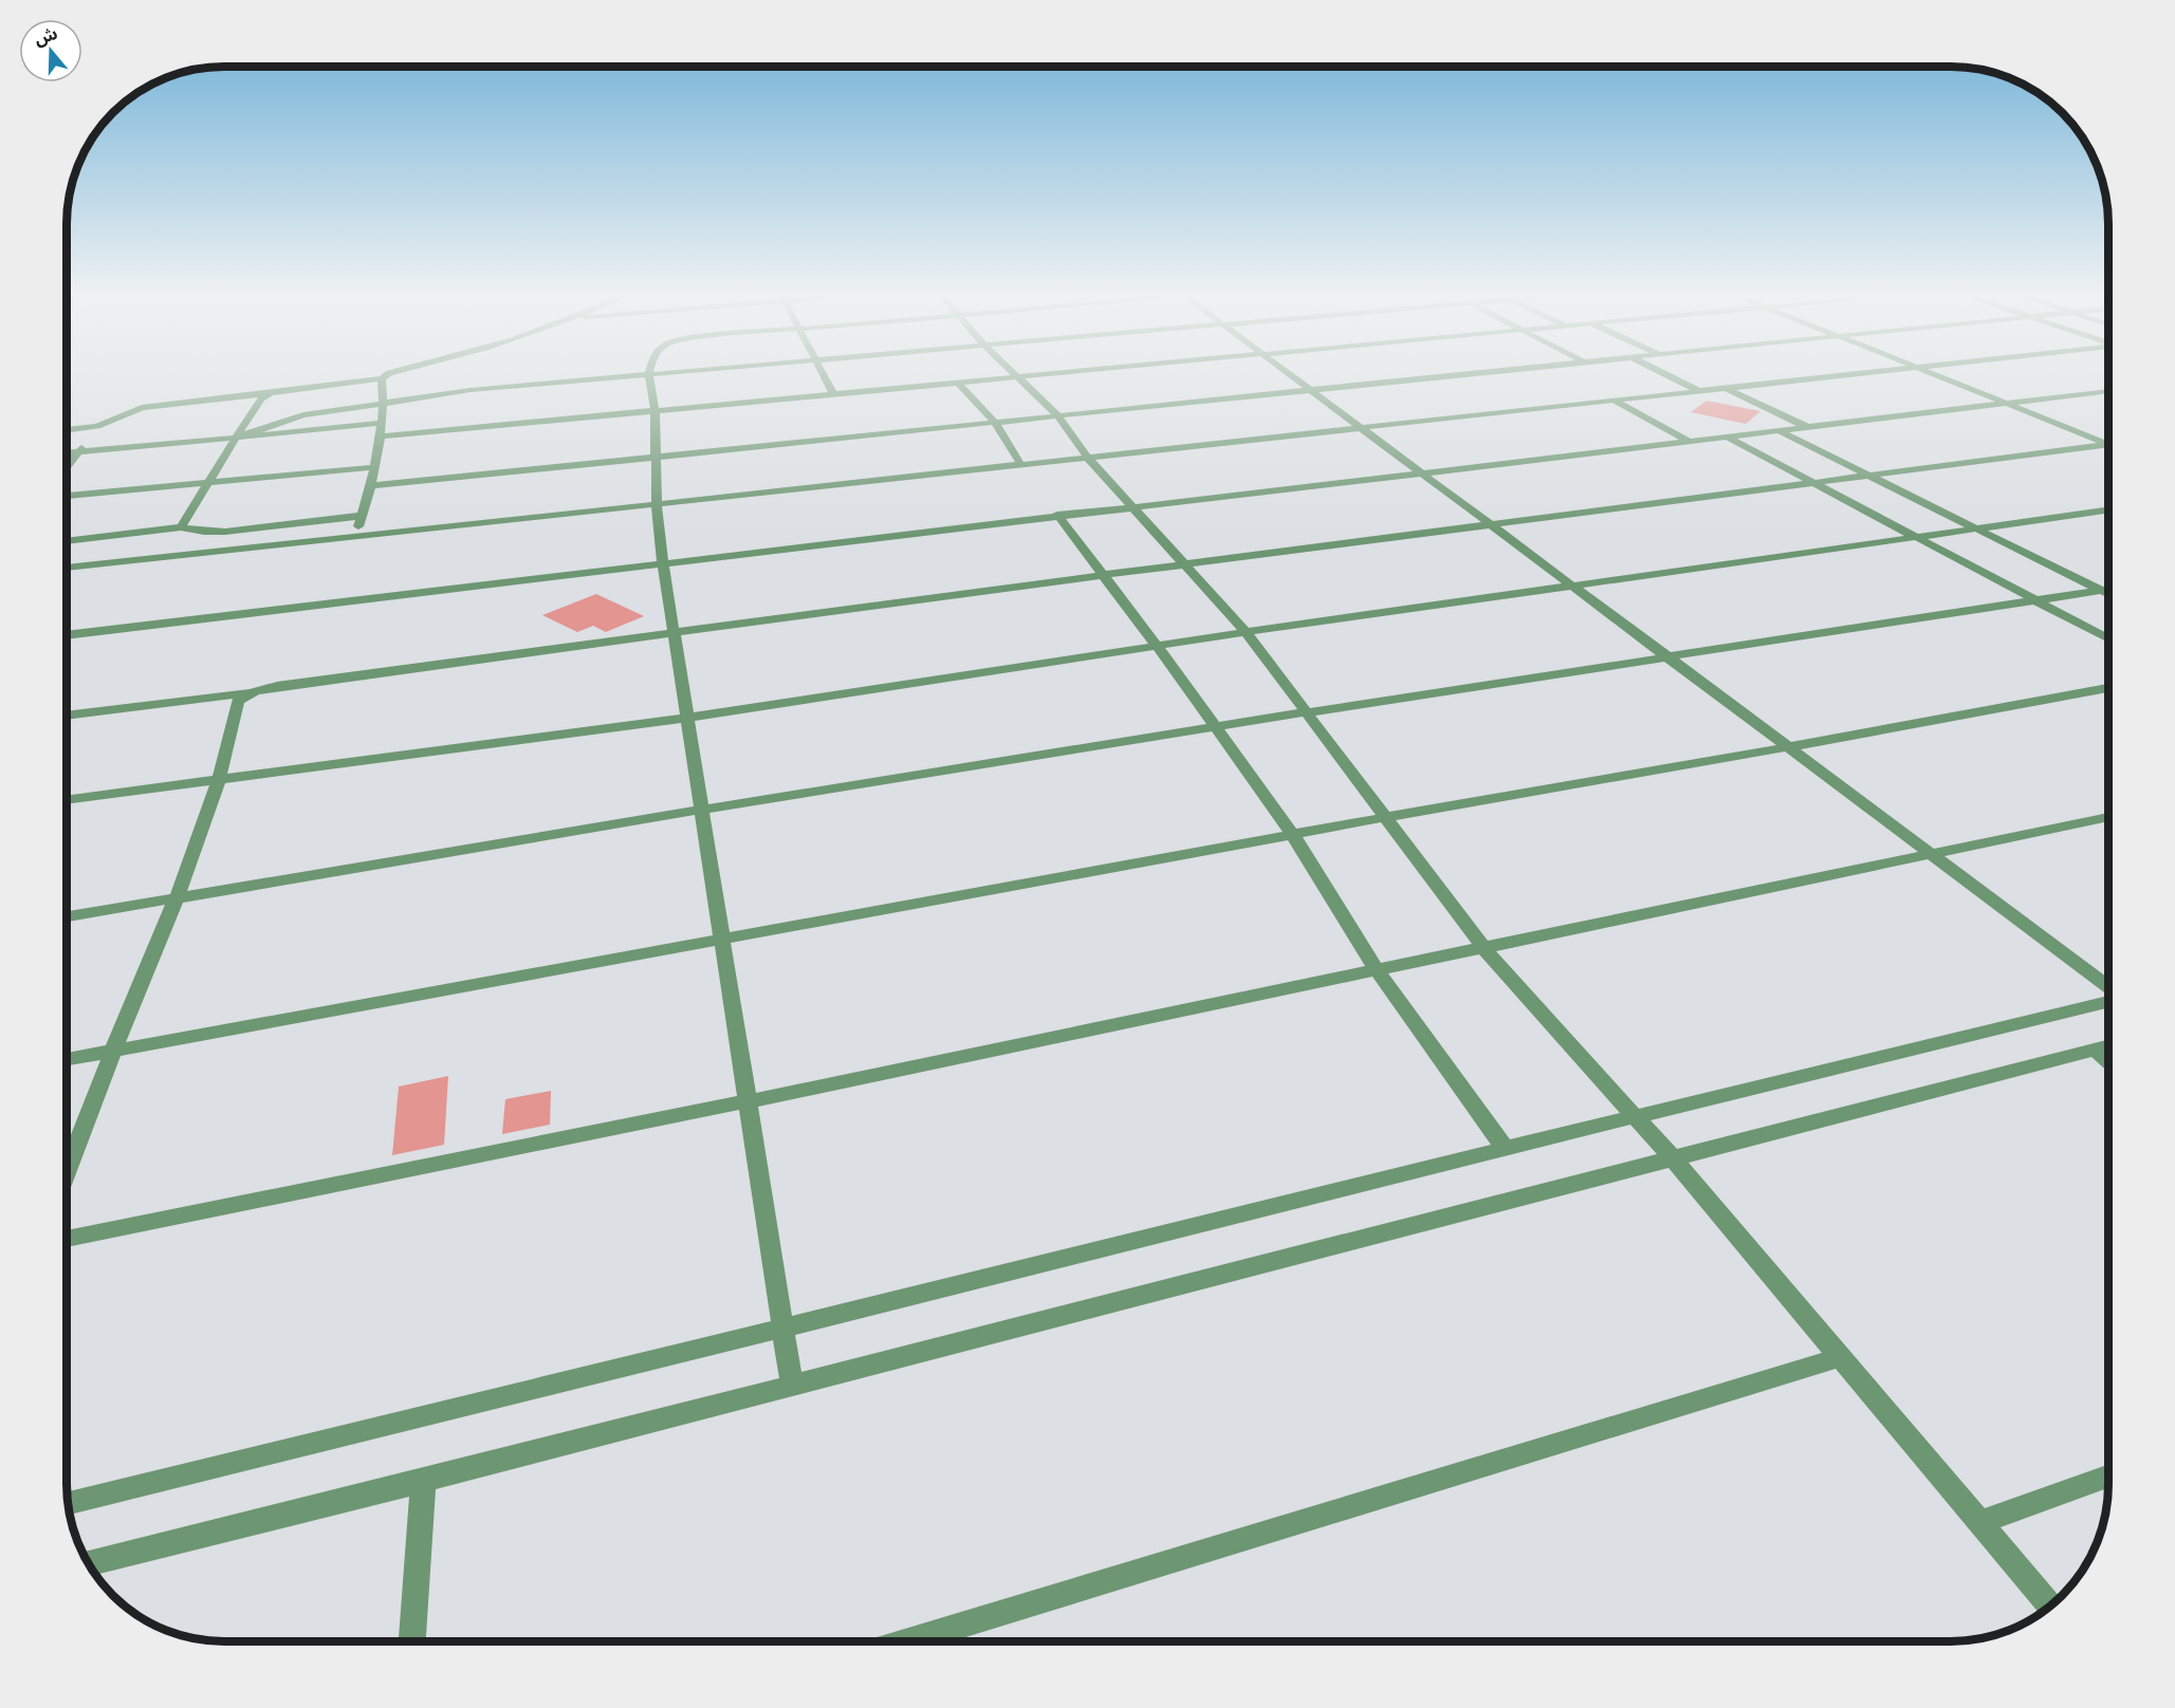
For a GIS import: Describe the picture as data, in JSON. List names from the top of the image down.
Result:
{
  "north": "top"
}
